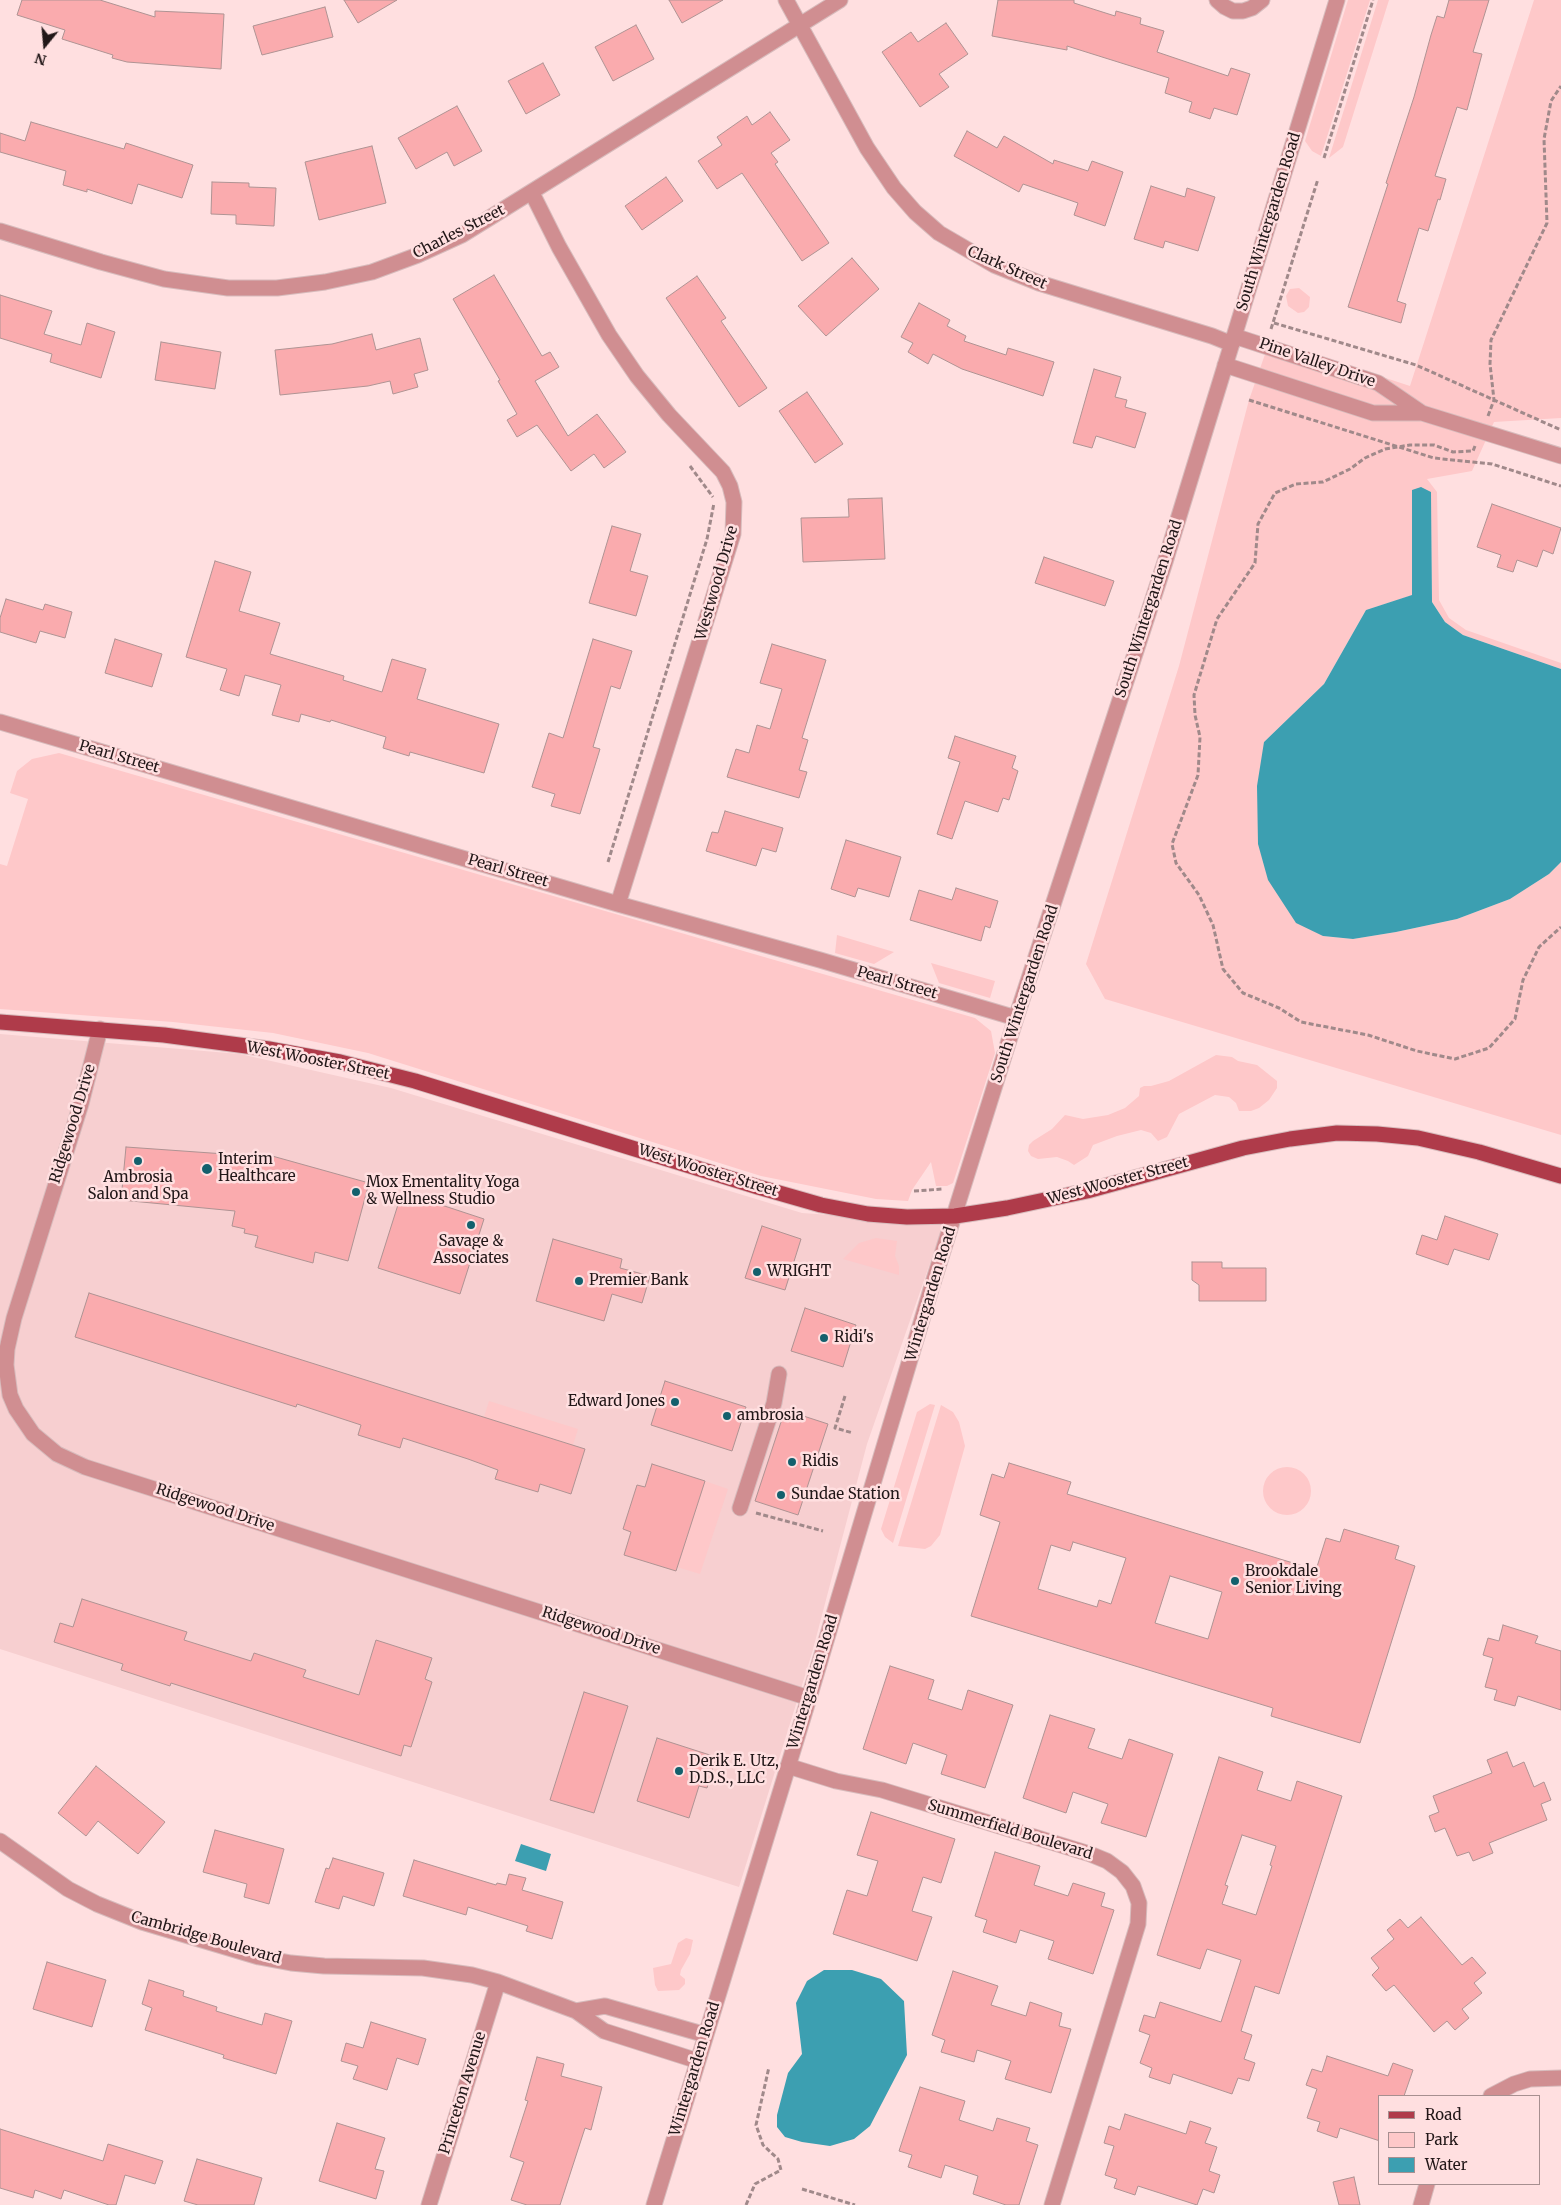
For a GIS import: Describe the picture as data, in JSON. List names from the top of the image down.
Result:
{
  "streets": {
    "main road": ["West Wooster Street"],
    "street": [
      "South Wintergarden Road",
      "Charles Street",
      "Clark Street",
      "Pine Valley Drive",
      "Westwood Drive",
      "Pearl Street",
      "Ridgewood Drive",
      "Wintergarden Road",
      "Summerfield Boulevard",
      "Cambridge Boulevard",
      "Princeton Avenue"
    ]
  },
  "crossings": [
    ["South Wintergarden Road", "Clark Street"],
    ["South Wintergarden Road", "Pine Valley Drive"],
    ["South Wintergarden Road", "Pearl Street"],
    ["South Wintergarden Road", "West Wooster Street"],
    ["South Wintergarden Road", "Wintergarden Road"],
    ["Charles Street", "Clark Street"],
    ["Charles Street", "Westwood Drive"],
    ["Clark Street", "Pine Valley Drive"],
    ["Westwood Drive", "Pearl Street"],
    ["West Wooster Street", "Ridgewood Drive"],
    ["West Wooster Street", "Wintergarden Road"],
    ["Ridgewood Drive", "Wintergarden Road"],
    ["Wintergarden Road", "Summerfield Boulevard"],
    ["Wintergarden Road", "Cambridge Boulevard"],
    ["Cambridge Boulevard", "Princeton Avenue"]
  ],
  "places": [
    "Ambrosia Salon and Spa",
    "Interim Healthcare",
    "Mox Ementality Yoga & Wellness Studio",
    "Savage & Associates",
    "WRIGHT",
    "Premier Bank",
    "Ridi's",
    "Edward Jones",
    "ambrosia",
    "Ridis",
    "Sundae Station",
    "Brookdale Senior Living",
    "Derik E. Utz, D.D.S., LLC"
  ],
  "legend": ["Road", "Park", "Water"],
  "north": "bottom"
}
